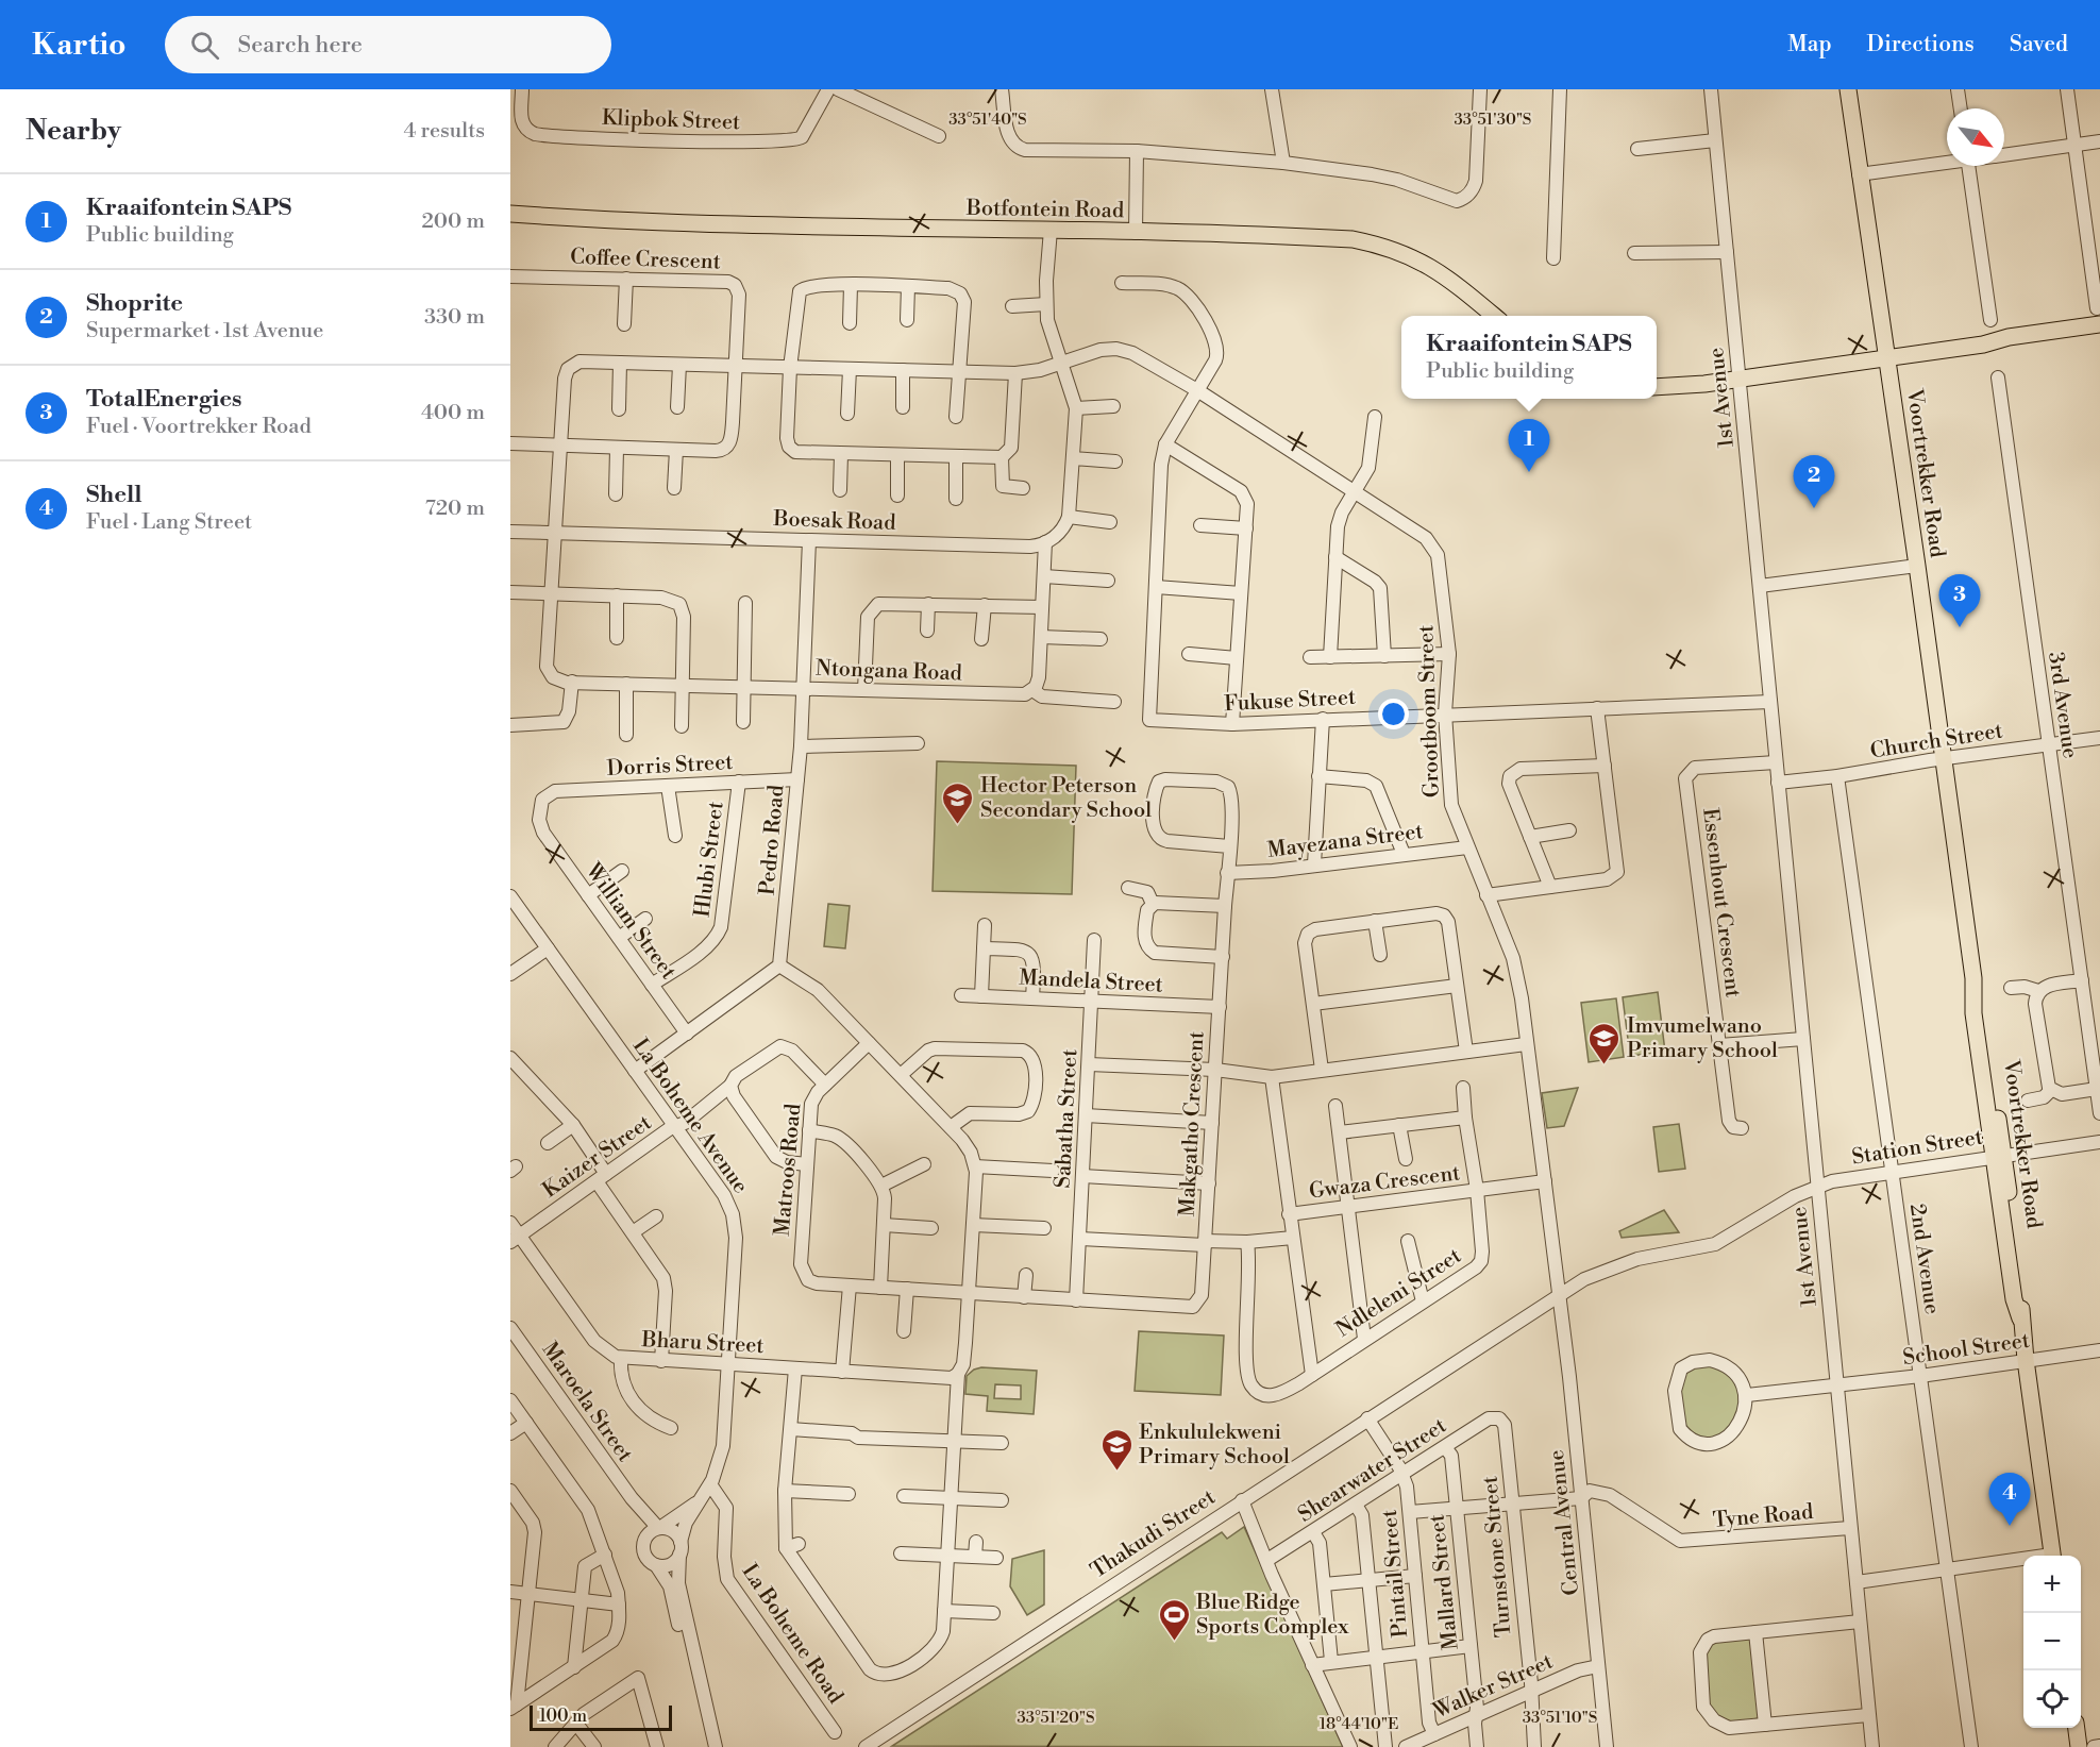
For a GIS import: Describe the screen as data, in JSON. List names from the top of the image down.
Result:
{
  "streets": {
    "main road": ["Botfontein Road", "Voortrekker Road"],
    "street": [
      "Klipbok Street",
      "Coffee Crescent",
      "1st Avenue",
      "Boesak Road",
      "Ntongana Road",
      "Fukuse Street",
      "3rd Avenue",
      "Grootboom Street",
      "Church Street",
      "Dorris Street",
      "Pedro Road",
      "Mayezana Street",
      "Hlubi Street",
      "Essenhout Crescent",
      "William Street",
      "Mandela Street",
      "La Boheme Avenue",
      "Sabatha Street",
      "Makgatho Crescent",
      "Station Street",
      "Kaizer Street",
      "Matroos Road",
      "Gwaza Crescent",
      "2nd Avenue",
      "Ndleleni Street",
      "Bharu Street",
      "School Street",
      "Maroela Street",
      "Shearwater Street",
      "Tyne Road",
      "Central Avenue",
      "Thakudi Street",
      "Turnstone Street",
      "Pintail Street",
      "Mallard Street",
      "La Boheme Road",
      "Walker Street"
    ]
  },
  "crossings": [
    ["Coffee Crescent", "Ntongana Road"],
    ["1st Avenue", "Fukuse Street"],
    ["1st Avenue", "Church Street"],
    ["1st Avenue", "Essenhout Crescent"],
    ["1st Avenue", "Station Street"],
    ["1st Avenue", "School Street"],
    ["1st Avenue", "Tyne Road"],
    ["Voortrekker Road", "Church Street"],
    ["Voortrekker Road", "Station Street"],
    ["Voortrekker Road", "School Street"],
    ["Boesak Road", "Ntongana Road"],
    ["Boesak Road", "Pedro Road"],
    ["Ntongana Road", "Grootboom Street"],
    ["Ntongana Road", "Pedro Road"],
    ["Fukuse Street", "Grootboom Street"],
    ["3rd Avenue", "Church Street"],
    ["Grootboom Street", "Mayezana Street"],
    ["Grootboom Street", "Station Street"],
    ["Grootboom Street", "Gwaza Crescent"],
    ["Grootboom Street", "Central Avenue"],
    ["Grootboom Street", "Thakudi Street"],
    ["Church Street", "2nd Avenue"],
    ["Dorris Street", "Pedro Road"],
    ["Dorris Street", "Hlubi Street"],
    ["Dorris Street", "William Street"],
    ["Mayezana Street", "Makgatho Crescent"],
    ["Hlubi Street", "William Street"],
    ["Mandela Street", "Sabatha Street"],
    ["Mandela Street", "Makgatho Crescent"],
    ["La Boheme Avenue", "Kaizer Street"],
    ["La Boheme Avenue", "Bharu Street"],
    ["La Boheme Avenue", "Maroela Street"],
    ["La Boheme Avenue", "La Boheme Road"],
    ["Sabatha Street", "Makgatho Crescent"],
    ["Makgatho Crescent", "Matroos Road"],
    ["Station Street", "2nd Avenue"],
    ["Station Street", "Central Avenue"],
    ["Station Street", "Thakudi Street"],
    ["Kaizer Street", "Matroos Road"],
    ["Kaizer Street", "Bharu Street"],
    ["Gwaza Crescent", "Ndleleni Street"],
    ["2nd Avenue", "School Street"],
    ["Shearwater Street", "Turnstone Street"],
    ["Shearwater Street", "Pintail Street"],
    ["Shearwater Street", "Mallard Street"],
    ["Tyne Road", "Central Avenue"],
    ["Central Avenue", "Thakudi Street"],
    ["Central Avenue", "Walker Street"],
    ["Thakudi Street", "Pintail Street"],
    ["Turnstone Street", "Walker Street"],
    ["Pintail Street", "Walker Street"],
    ["Mallard Street", "Walker Street"]
  ],
  "places": {
    "school or university": ["Hector Peterson Secondary School", "Imvumelwano Primary School", "Enkululekweni Primary School"],
    "sports": ["Blue Ridge Sports Complex"]
  },
  "scale_bar": "100 m",
  "north": "bottom right",
  "page": {
    "header": "Kartio",
    "search": "Search here",
    "nav": ["Map", "Directions", "Saved"],
    "heading": ["Nearby", "4 results"],
    "list": [
      {
        "mark": "1",
        "name": "Kraaifontein SAPS",
        "note": "Public building",
        "value": "200 m"
      },
      {
        "mark": "2",
        "name": "Shoprite",
        "note": "Supermarket · 1st Avenue",
        "value": "330 m"
      },
      {
        "mark": "3",
        "name": "TotalEnergies",
        "note": "Fuel · Voortrekker Road",
        "value": "400 m"
      },
      {
        "mark": "4",
        "name": "Shell",
        "note": "Fuel · Lang Street",
        "value": "720 m"
      }
    ],
    "popup": ["Kraaifontein SAPS", "Public building"],
    "pins": [
      "1",
      "2",
      "3",
      "4"
    ],
    "map_buttons": ["+", "−"],
    "scale": "100 m"
  },
  "coordinates": [
    "33°51'40\"S",
    "33°51'30\"S",
    "33°51'20\"S",
    "33°51'10\"S",
    "18°44'10\"E"
  ]
}
